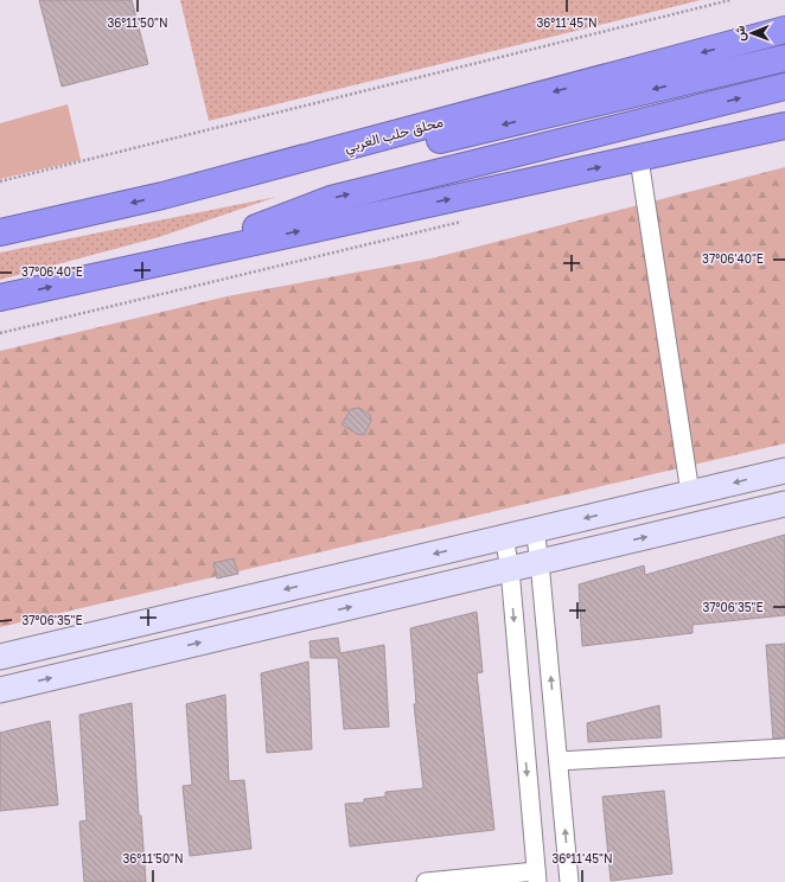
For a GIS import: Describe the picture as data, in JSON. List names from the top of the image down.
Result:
{
  "streets": {
    "highway": ["محلق حلب الغربي"]
  },
  "north": "left",
  "coordinates": [
    "36°11'50\"N",
    "36°11'45\"N",
    "37°06'40\"E",
    "37°06'35\"E"
  ]
}
